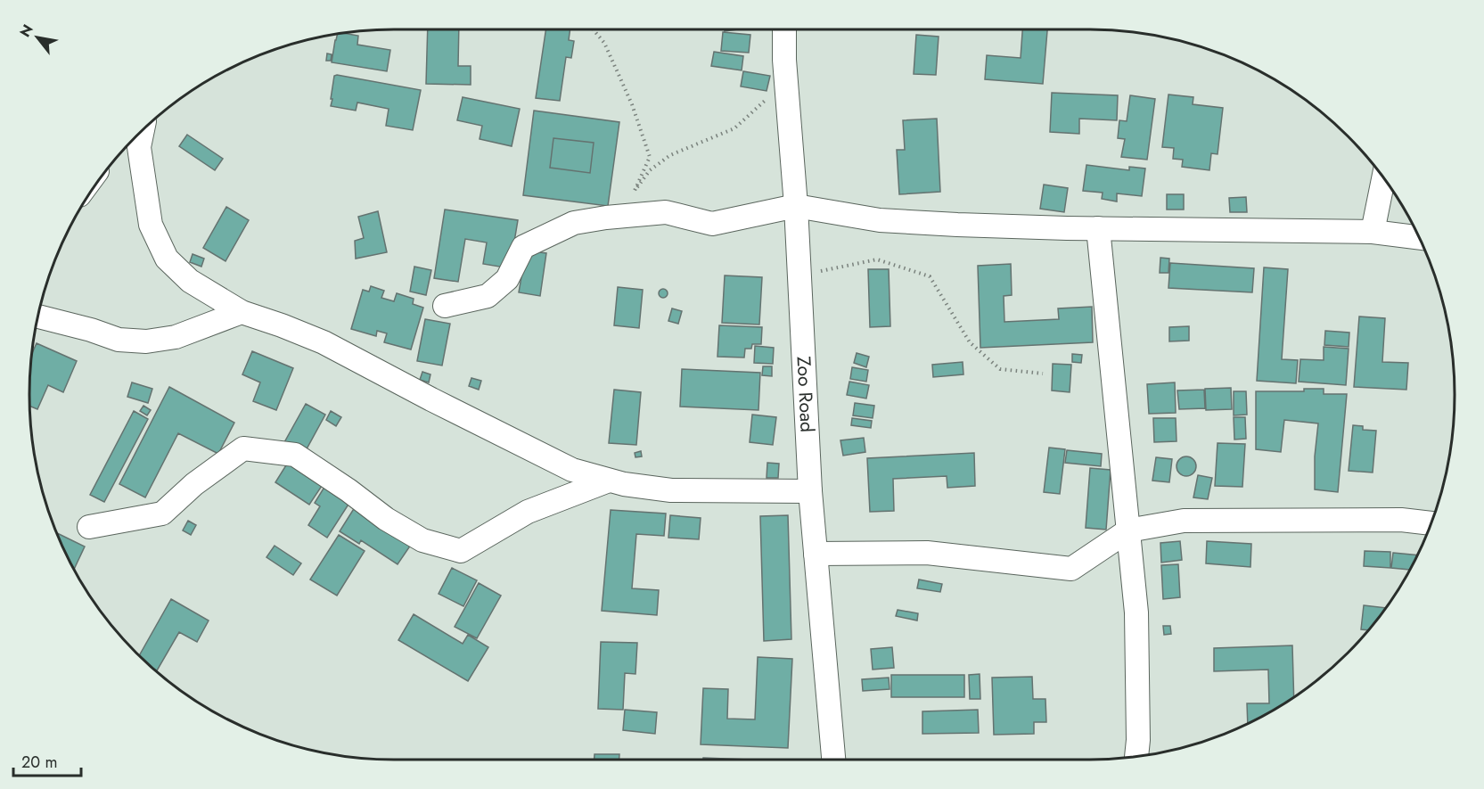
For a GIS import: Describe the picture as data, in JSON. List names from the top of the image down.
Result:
{
  "streets": {
    "street": ["Zoo Road"]
  },
  "scale_bar": "20 m",
  "north": "top left"
}
